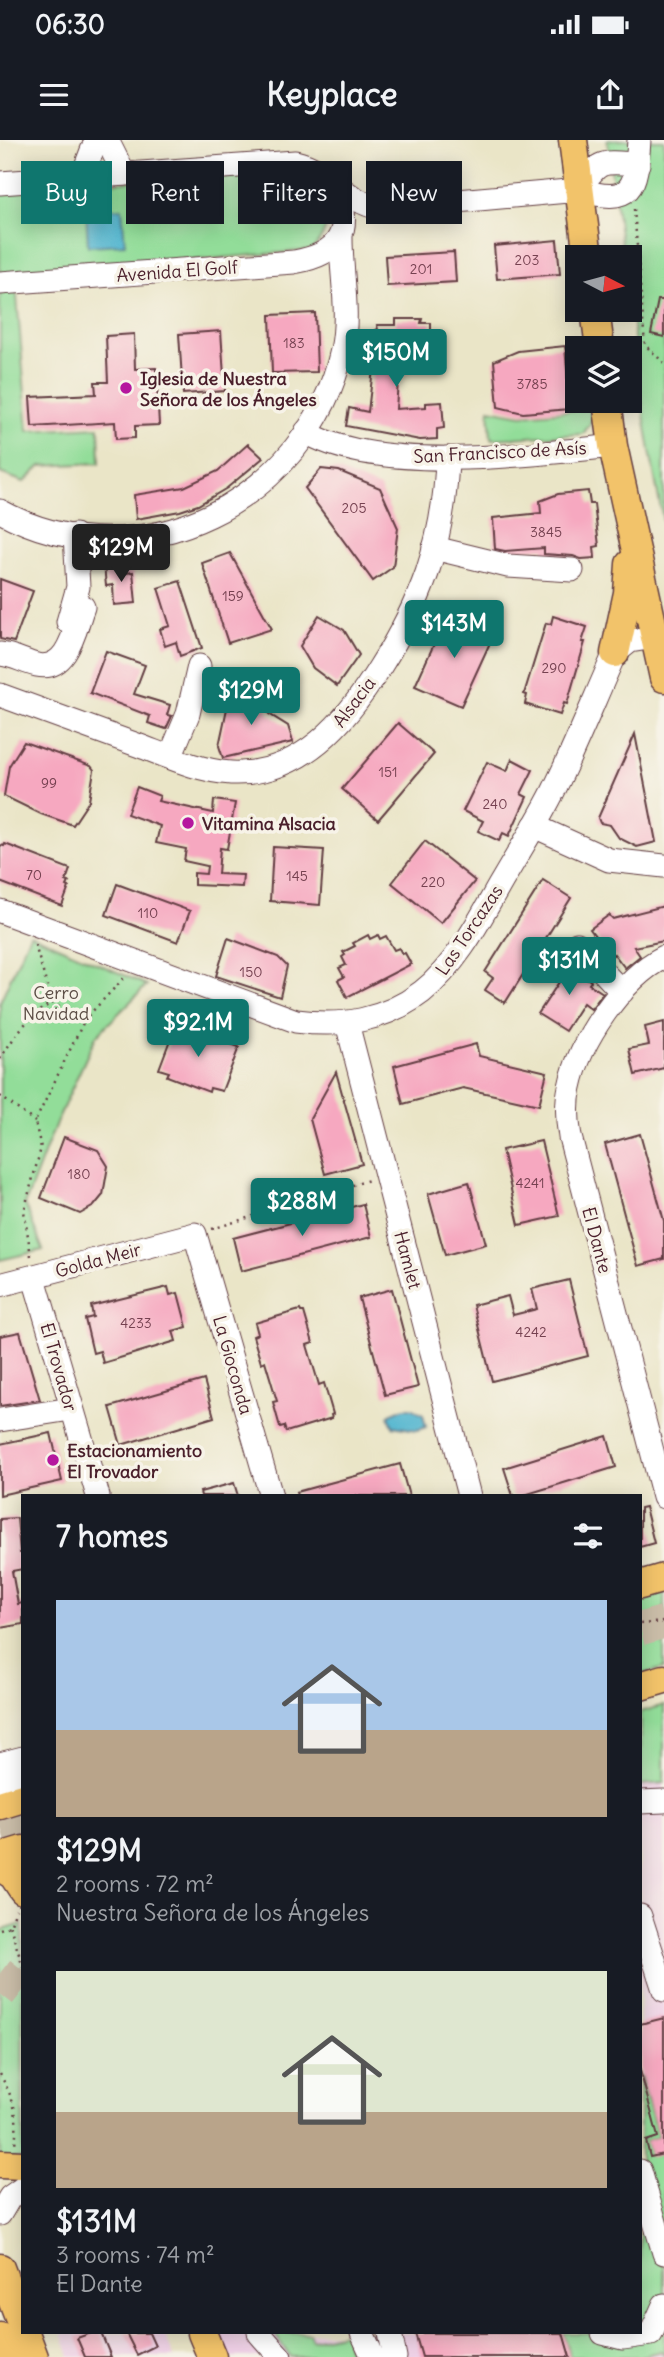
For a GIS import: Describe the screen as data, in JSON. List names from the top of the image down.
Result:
{
  "streets": {
    "street": [
      "Avenida El Golf",
      "San Francisco de Asís",
      "Alsacia",
      "Las Torcazas",
      "El Dante",
      "Golda Meir",
      "Hamlet",
      "La Gioconda",
      "El Trovador"
    ]
  },
  "crossings": [
    ["San Francisco de Asís", "Alsacia"],
    ["Las Torcazas", "Hamlet"],
    ["Golda Meir", "La Gioconda"],
    ["Golda Meir", "El Trovador"]
  ],
  "parks": ["Cerro Navidad"],
  "places": ["Iglesia de Nuestra Señora de los Ángeles", "Vitamina Alsacia", "Estacionamiento El Trovador"],
  "house_numbers": [
    "203",
    "201",
    "183",
    "3785",
    "205",
    "3845",
    "159",
    "290",
    "151",
    "99",
    "240",
    "70",
    "145",
    "220",
    "110",
    "150",
    "180",
    "4241",
    "4233",
    "4242"
  ],
  "north": "right",
  "page": {
    "status": "06:30",
    "header": "Keyplace",
    "chip": [
      "Buy",
      "Rent",
      "Filters",
      "New"
    ],
    "price": [
      "$150M",
      "$129M",
      "$143M",
      "$129M",
      "$131M",
      "$92.1M",
      "$288M"
    ],
    "heading": "7 homes",
    "list": [
      {
        "name": "$129M",
        "note": "2 rooms · 72 m² · Nuestra Señora de los Ángeles"
      },
      {
        "name": "$131M",
        "note": "3 rooms · 74 m² · El Dante"
      }
    ]
  }
}
